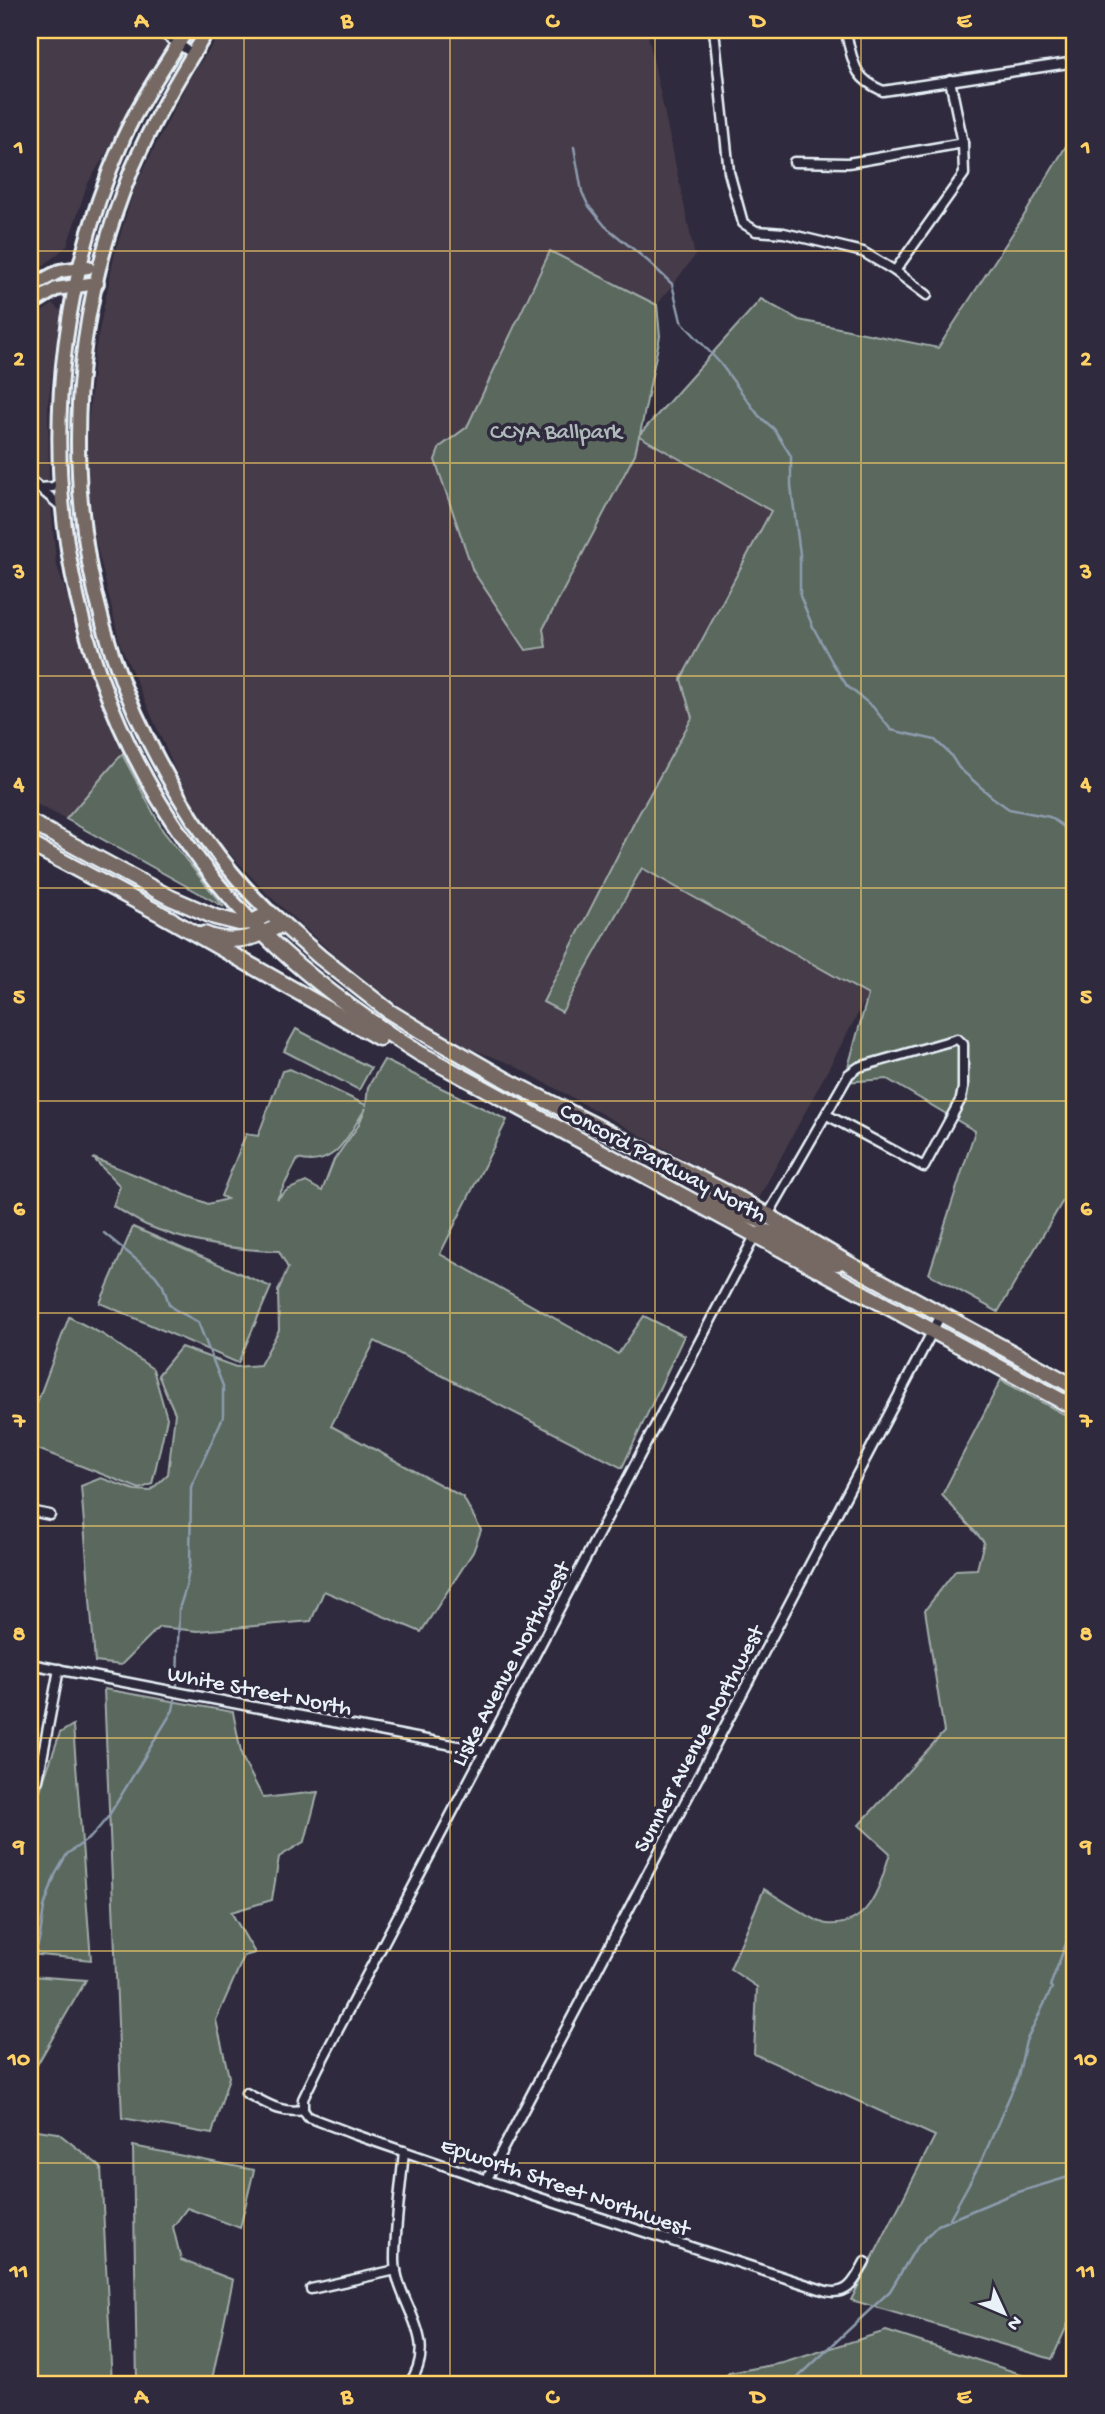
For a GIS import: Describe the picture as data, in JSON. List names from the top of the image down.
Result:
{
  "streets": {
    "highway": ["Concord Parkway North"],
    "street": [
      "Liske Avenue Northwest",
      "White Street North",
      "Sumner Avenue Northwest",
      "Epworth Street Northwest"
    ]
  },
  "crossings": [
    ["Concord Parkway North", "Liske Avenue Northwest"],
    ["Concord Parkway North", "Sumner Avenue Northwest"],
    ["Liske Avenue Northwest", "White Street North"],
    ["Liske Avenue Northwest", "Epworth Street Northwest"],
    ["Sumner Avenue Northwest", "Epworth Street Northwest"]
  ],
  "parks": ["CCYA Ballpark"],
  "north": "bottom right",
  "grid": {
    "columns": [
      "A",
      "B",
      "C",
      "D",
      "E"
    ],
    "rows": [
      "1",
      "2",
      "3",
      "4",
      "5",
      "6",
      "7",
      "8",
      "9",
      "10",
      "11"
    ]
  }
}
